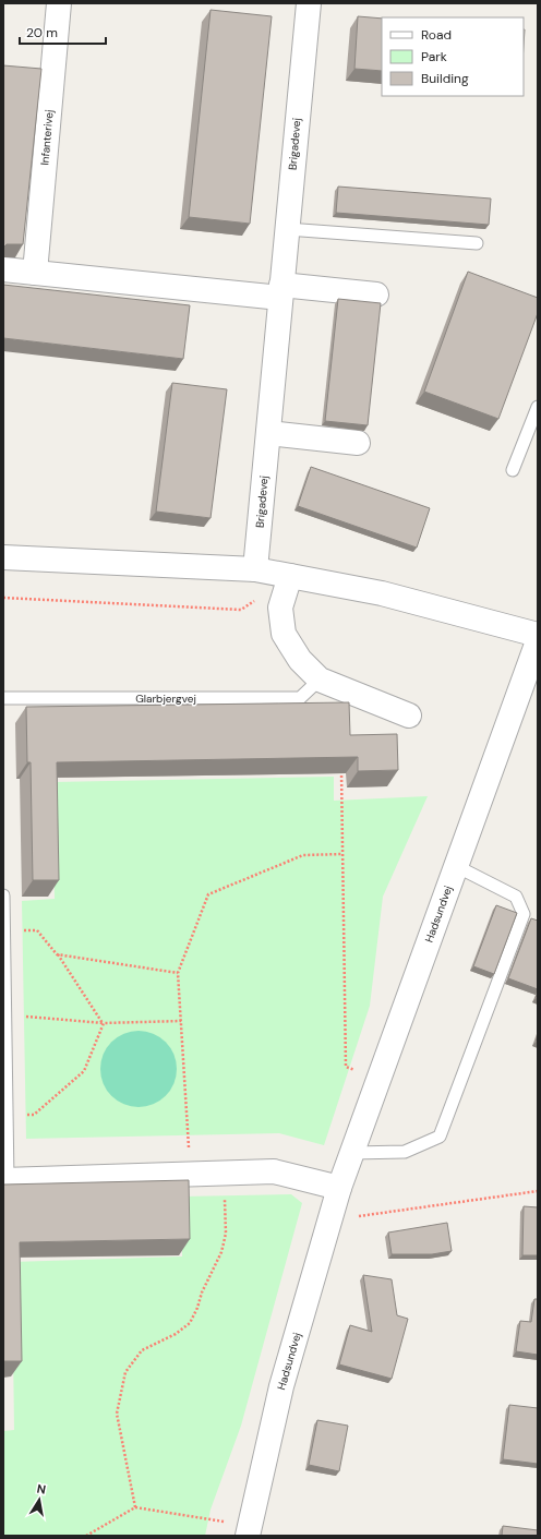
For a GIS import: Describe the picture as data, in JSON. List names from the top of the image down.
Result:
{
  "streets": {
    "street": ["Infanterivej", "Brigadevej", "Hadsundvej"],
    "lane": ["Glarbjergvej"]
  },
  "legend": ["Road", "Park", "Building"],
  "scale_bar": "20 m",
  "north": "top"
}
